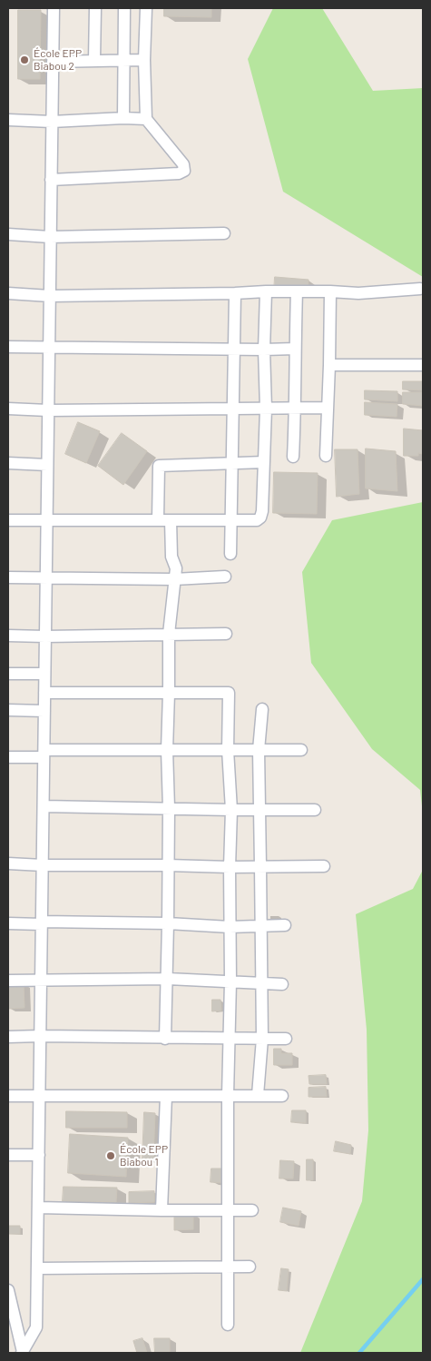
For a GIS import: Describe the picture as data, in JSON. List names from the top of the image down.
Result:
{
  "places": ["École EPP Biabou 2", "École EPP Biabou 1"]
}
